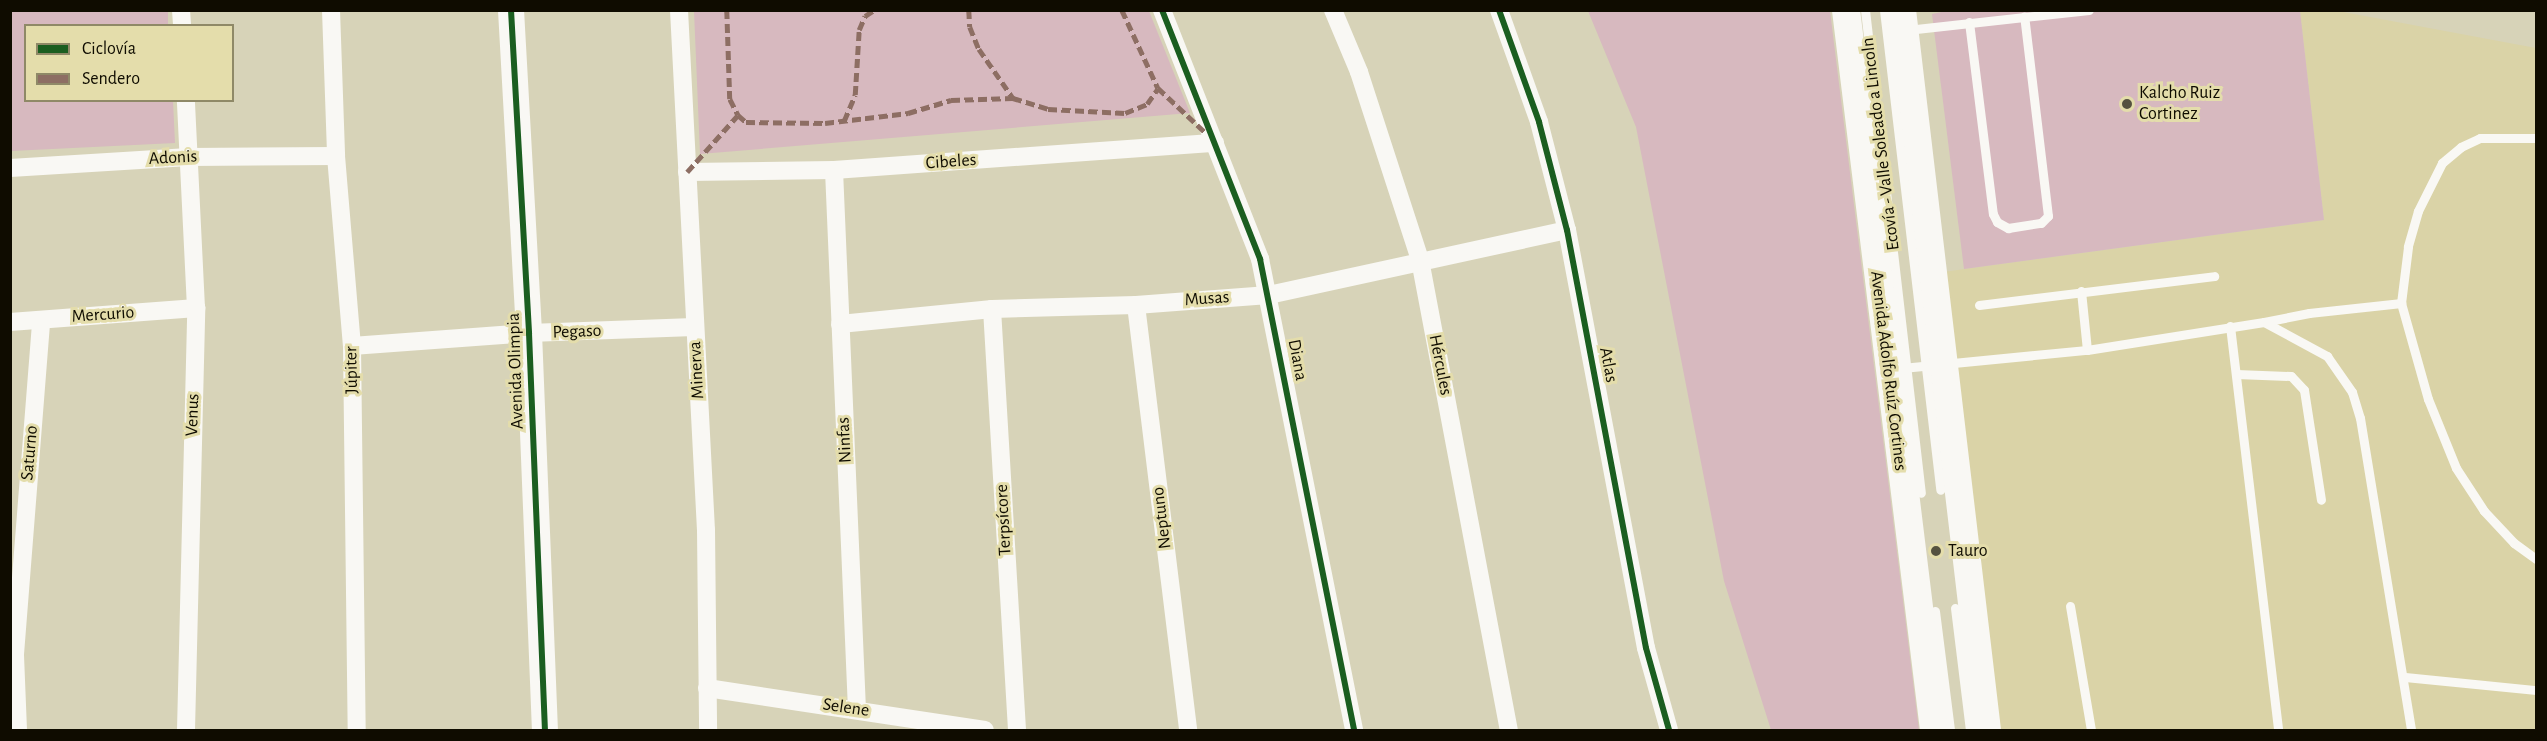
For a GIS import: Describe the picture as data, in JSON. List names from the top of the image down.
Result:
{
  "streets": {
    "main road": ["Avenida Adolfo Ruíz Cortines"],
    "street": [
      "Adonis",
      "Cibeles",
      "Musas",
      "Mercurio",
      "Pegaso",
      "Diana",
      "Hércules",
      "Atlas",
      "Júpiter",
      "Minerva",
      "Avenida Olimpia",
      "Venus",
      "Ninfas",
      "Saturno",
      "Neptuno",
      "Terpsícore",
      "Selene"
    ],
    "lane": ["Ecovía - Valle Soleado a Lincoln"]
  },
  "crossings": [
    ["Ecovía - Valle Soleado a Lincoln", "Avenida Adolfo Ruíz Cortines"],
    ["Adonis", "Júpiter"],
    ["Adonis", "Venus"],
    ["Cibeles", "Diana"],
    ["Cibeles", "Minerva"],
    ["Cibeles", "Ninfas"],
    ["Musas", "Diana"],
    ["Musas", "Hércules"],
    ["Musas", "Atlas"],
    ["Musas", "Ninfas"],
    ["Musas", "Neptuno"],
    ["Musas", "Terpsícore"],
    ["Mercurio", "Venus"],
    ["Mercurio", "Saturno"],
    ["Pegaso", "Júpiter"],
    ["Pegaso", "Minerva"],
    ["Pegaso", "Avenida Olimpia"],
    ["Minerva", "Selene"],
    ["Ninfas", "Selene"]
  ],
  "places": ["Kalcho Ruiz Cortinez", "Tauro"],
  "legend": ["Ciclovía", "Sendero"]
}
